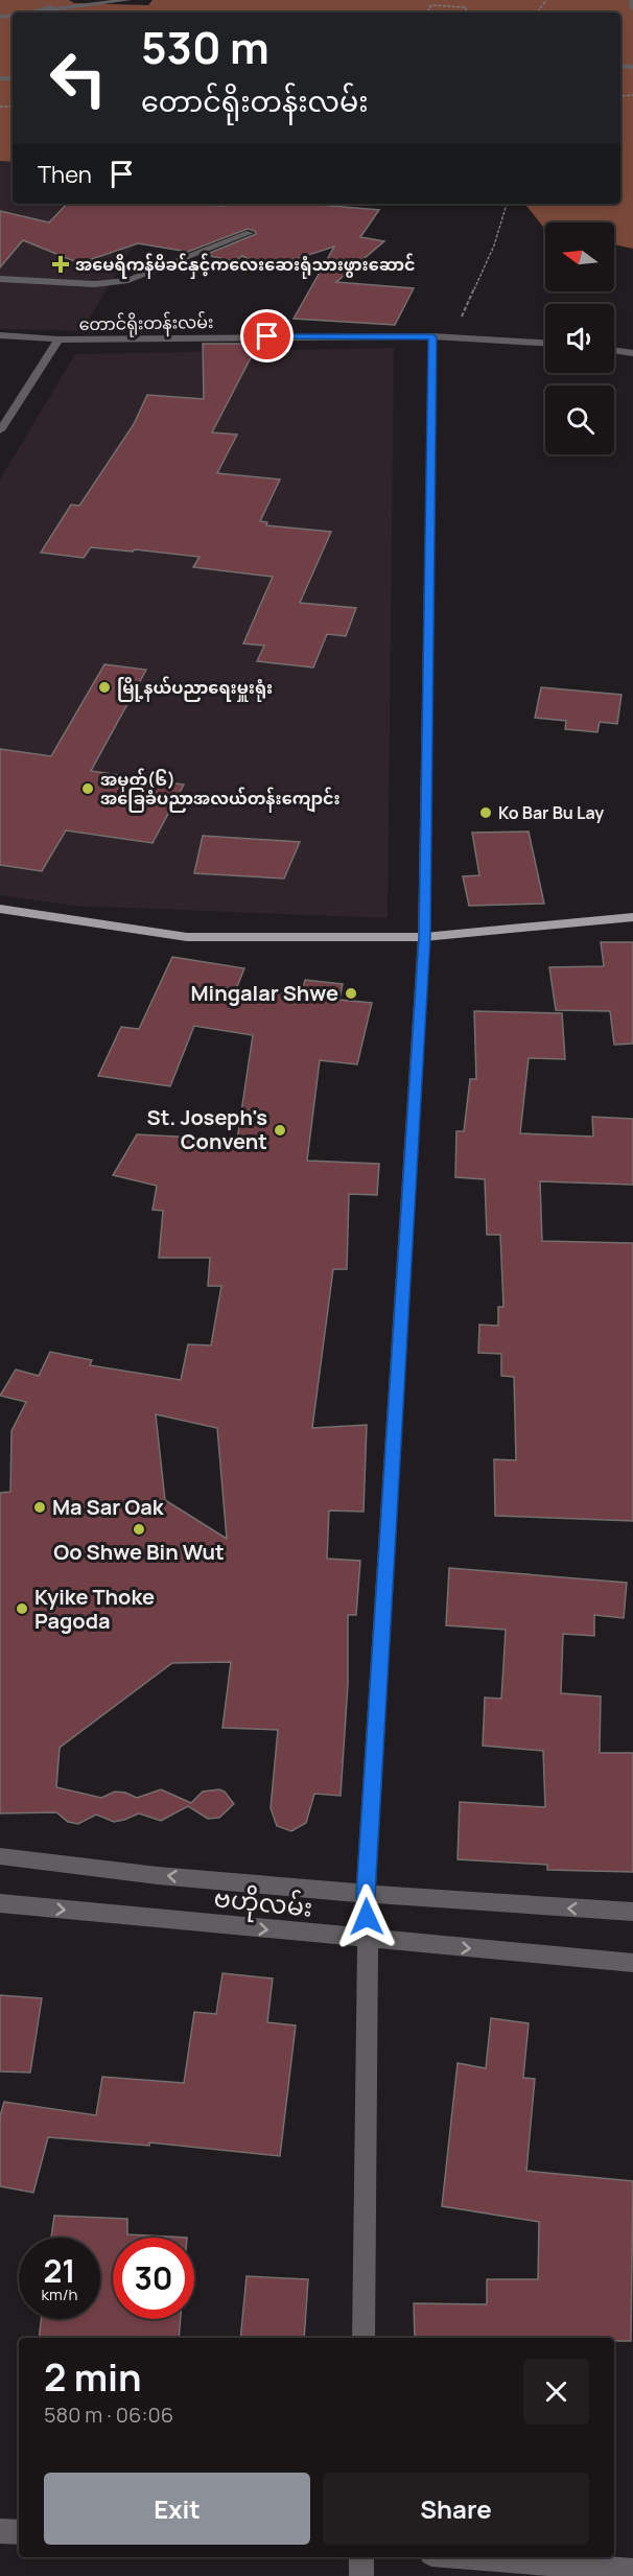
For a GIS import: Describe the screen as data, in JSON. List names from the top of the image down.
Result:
{
  "streets": {
    "street": ["တောင်ရိုးတန်းလမ်း", "ဗဟိုလမ်း"]
  },
  "places": {
    "health": ["အမေရိကန်မိခင်နှင့်ကလေးဆေးရုံသားဖွားဆောင်"],
    "other": [
      "မြို့နယ်ပညာရေးမှူးရုံး",
      "အမှတ်(၆) အခြေခံပညာအလယ်တန်းကျောင်း",
      "Ko Bar Bu Lay",
      "Mingalar Shwe",
      "St. Joseph's Convent",
      "Ma Sar Oak",
      "Oo Shwe Bin Wut",
      "Kyike Thoke Pagoda"
    ]
  },
  "north": "left",
  "page": {
    "turn": ["530 m", "တောင်ရိုးတန်းလမ်း"],
    "then": "Then",
    "speed": "21 km/h",
    "limit": "30",
    "heading": ["2 min", "580 m · 06:06"],
    "buttons": ["Exit", "Share"]
  }
}
